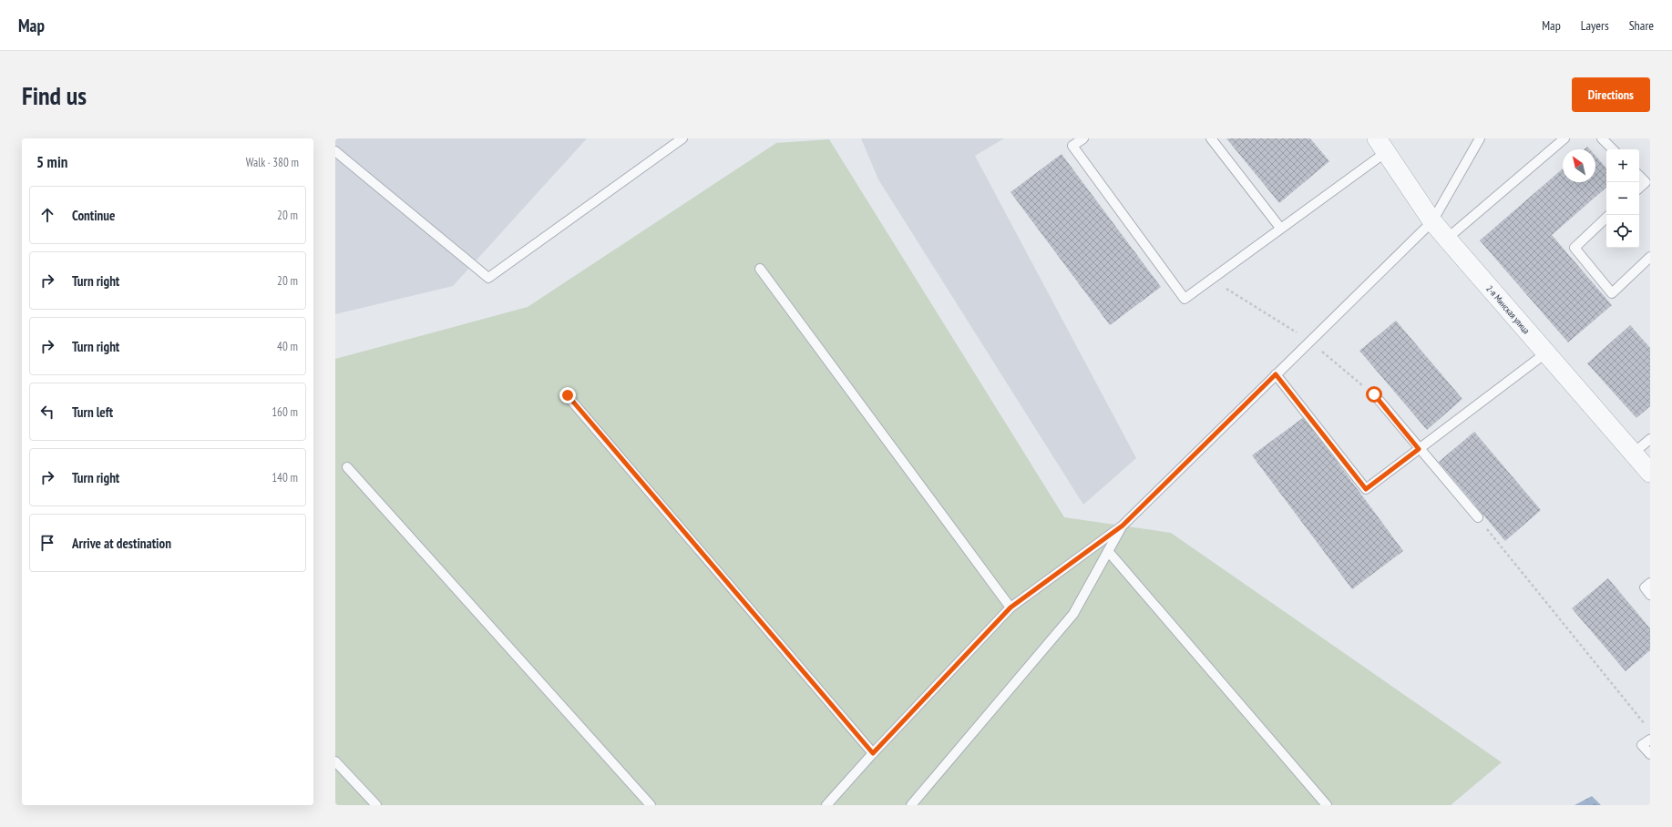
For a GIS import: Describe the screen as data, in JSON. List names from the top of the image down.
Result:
{
  "streets": {
    "street": ["2-я Минская улица"]
  },
  "north": "top left",
  "page": {
    "header": "Map",
    "nav": ["Map", "Layers", "Share"],
    "buttons": "Directions",
    "title": "Find us",
    "heading": ["5 min", "Walk · 380 m"],
    "map_buttons": ["+", "−"],
    "list": [
      ["Continue", "20 m"],
      ["Turn right", "20 m"],
      ["Turn right", "40 m"],
      ["Turn left", "160 m"],
      ["Turn right", "140 m"],
      "Arrive at destination"
    ]
  }
}
